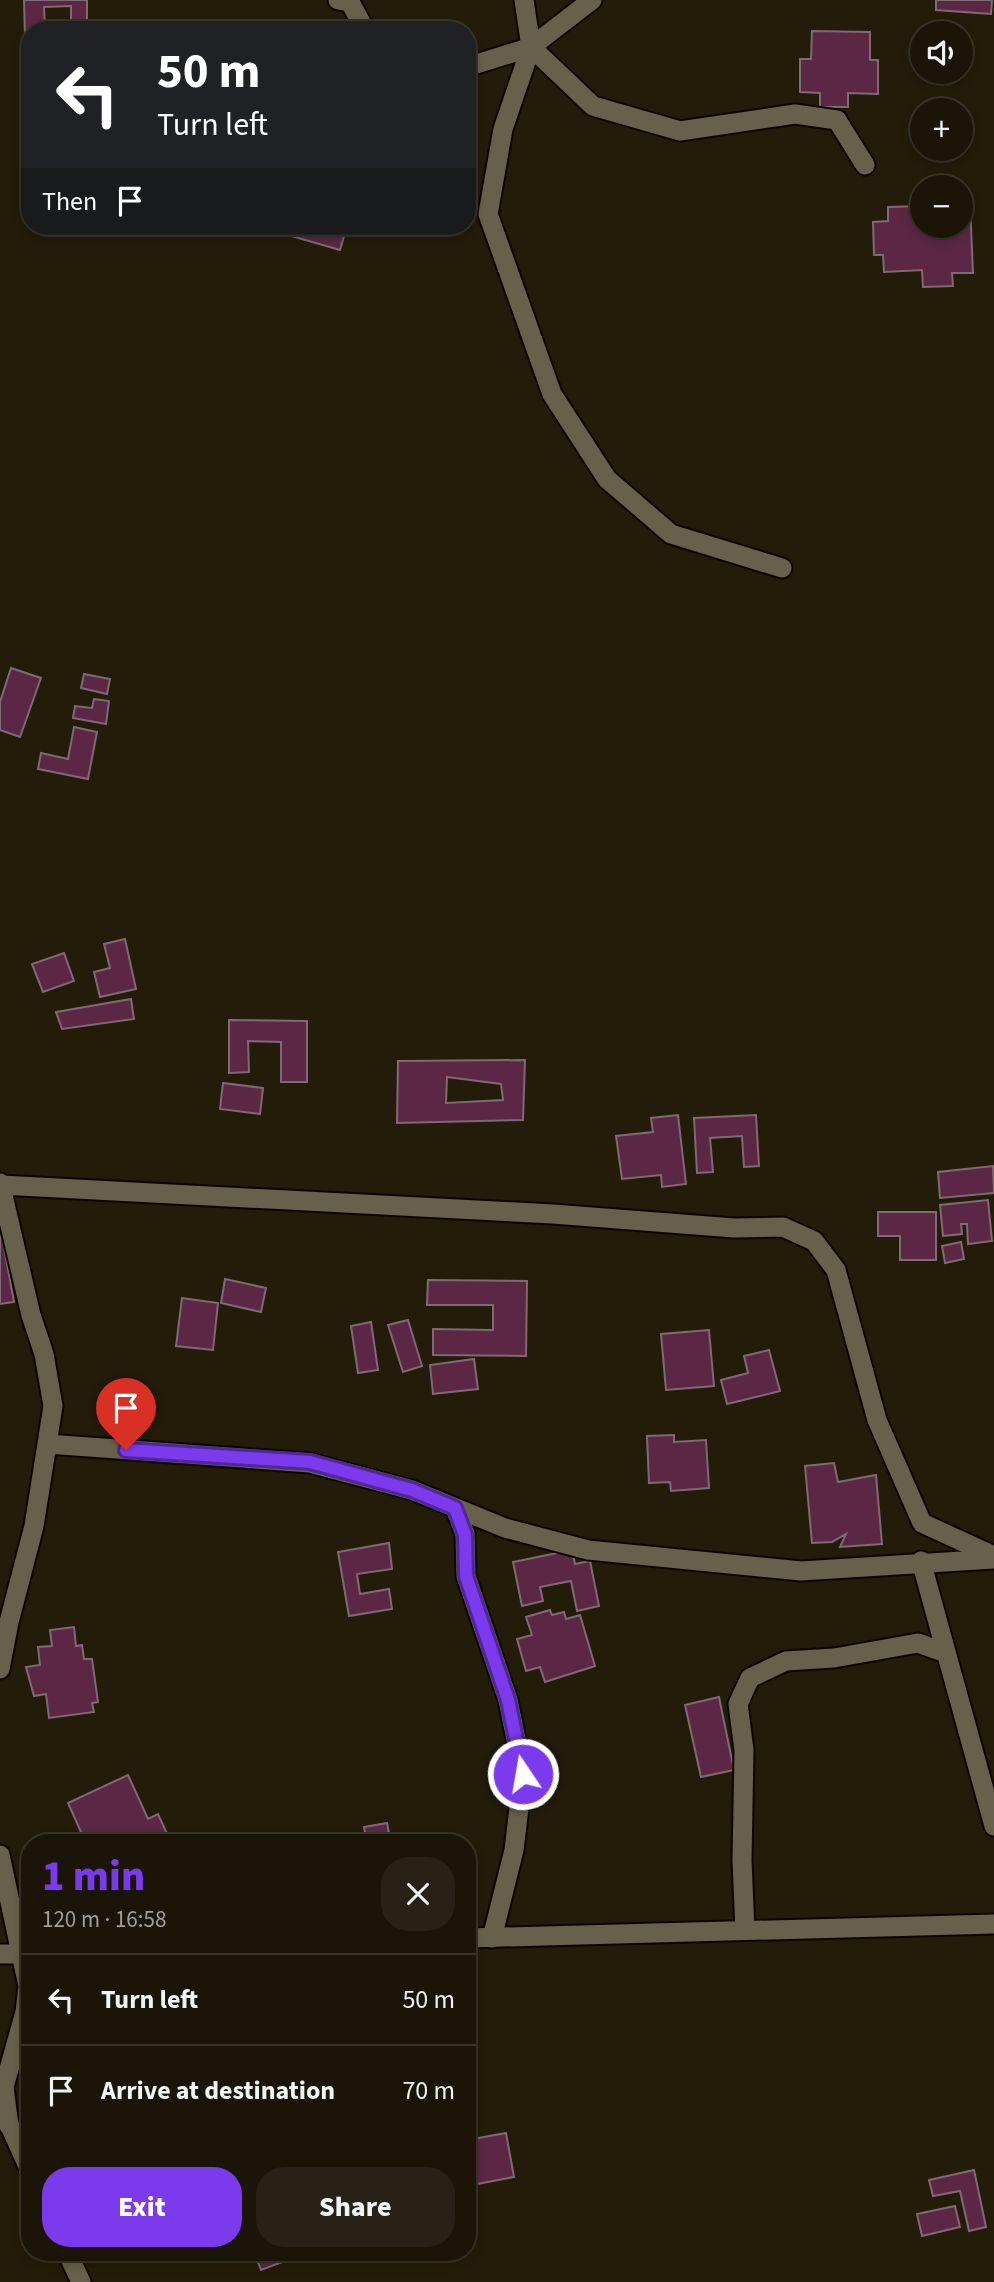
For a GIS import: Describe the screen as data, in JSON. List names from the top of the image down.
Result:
{
  "page": {
    "map_buttons": ["+", "−"],
    "turn": ["50 m", "Turn left"],
    "then": "Then",
    "heading": ["1 min", "120 m · 16:58"],
    "list": [
      {
        "name": "Turn left",
        "value": "50 m"
      },
      {
        "name": "Arrive at destination",
        "value": "70 m"
      }
    ],
    "buttons": ["Exit", "Share"]
  }
}
